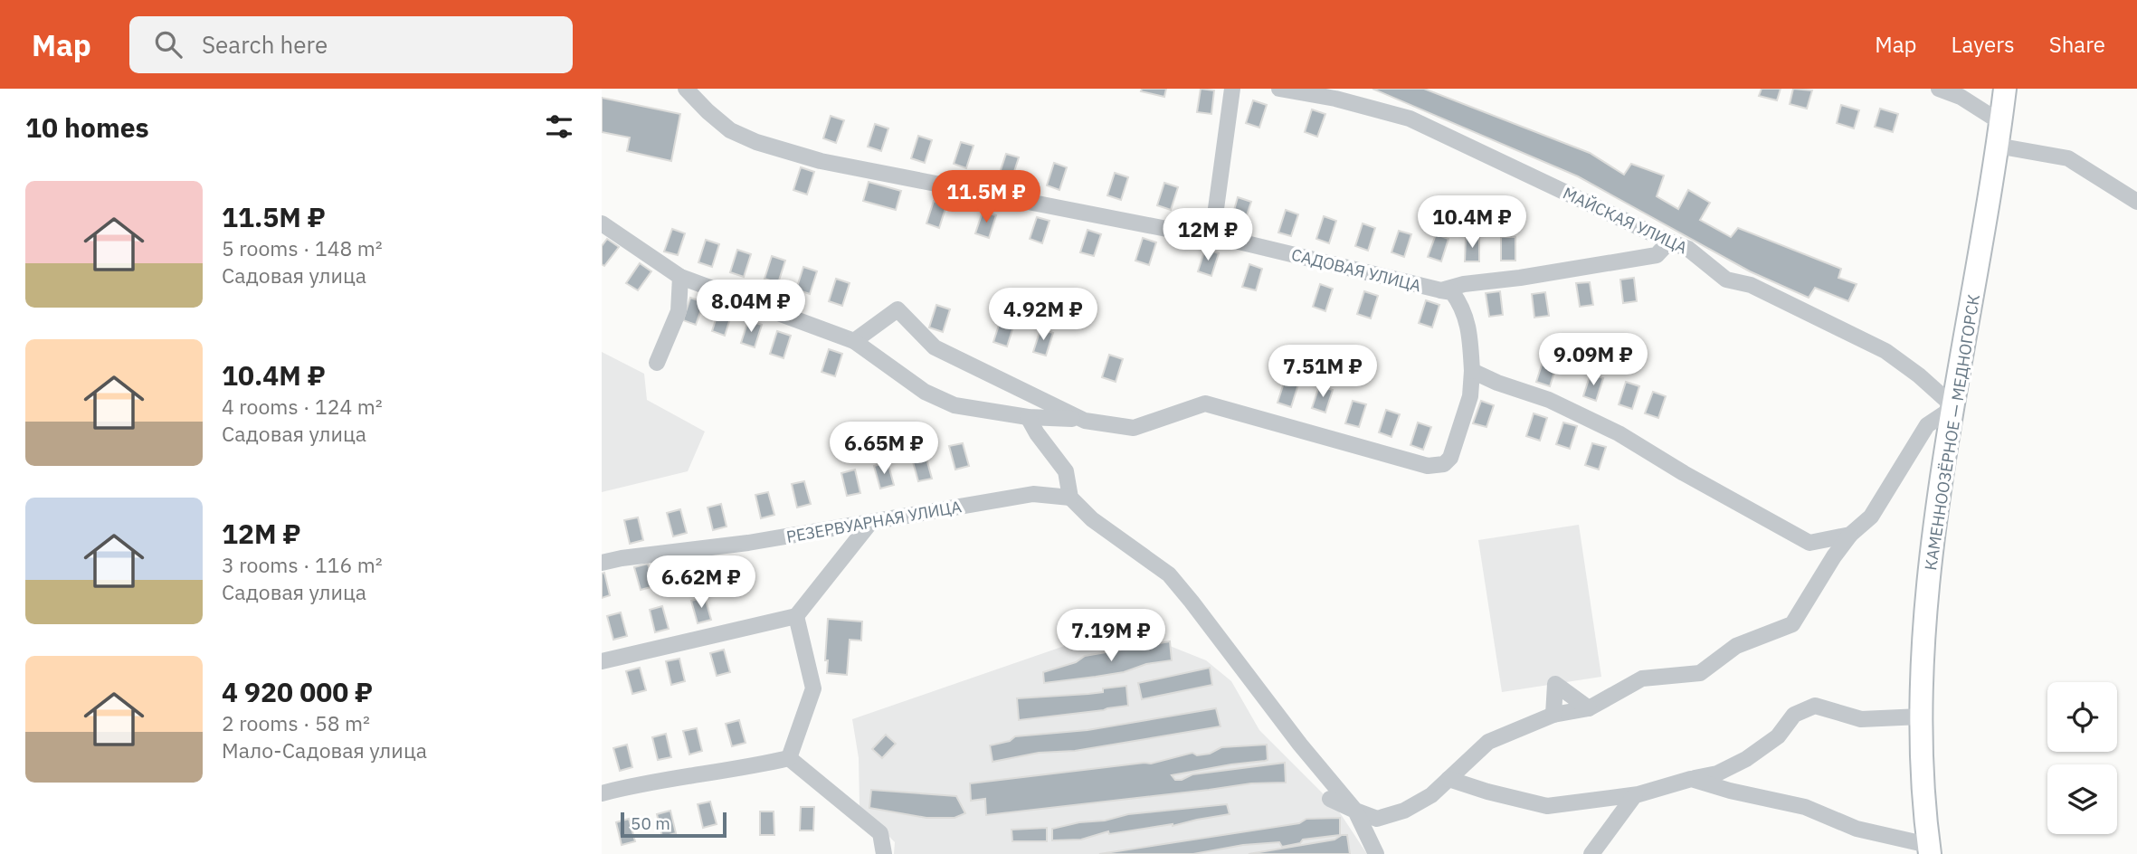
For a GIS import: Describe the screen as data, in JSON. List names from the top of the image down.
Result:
{
  "streets": {
    "main road": ["КАМЕННООЗЁРНОЕ — МЕДНОГОРСК"],
    "street": ["МАЙСКАЯ УЛИЦА", "САДОВАЯ УЛИЦА", "РЕЗЕРВУАРНАЯ УЛИЦА"]
  },
  "crossings": [
    ["МАЙСКАЯ УЛИЦА", "САДОВАЯ УЛИЦА"],
    ["МАЙСКАЯ УЛИЦА", "КАМЕННООЗЁРНОЕ — МЕДНОГОРСК"]
  ],
  "scale_bar": "50 m",
  "page": {
    "header": "Map",
    "search": "Search here",
    "nav": ["Map", "Layers", "Share"],
    "heading": "10 homes",
    "list": [
      {
        "name": "11.5M ₽",
        "note": "5 rooms · 148 m² · Садовая улица"
      },
      {
        "name": "10.4M ₽",
        "note": "4 rooms · 124 m² · Садовая улица"
      },
      {
        "name": "12M ₽",
        "note": "3 rooms · 116 m² · Садовая улица"
      },
      {
        "name": "4 920 000 ₽",
        "note": "2 rooms · 58 m² · Мало-Садовая улица"
      }
    ],
    "price": [
      "11.5M ₽",
      "10.4M ₽",
      "12M ₽",
      "8.04M ₽",
      "4.92M ₽",
      "9.09M ₽",
      "7.51M ₽",
      "6.65M ₽",
      "6.62M ₽",
      "7.19M ₽"
    ],
    "scale": "50 m"
  }
}
